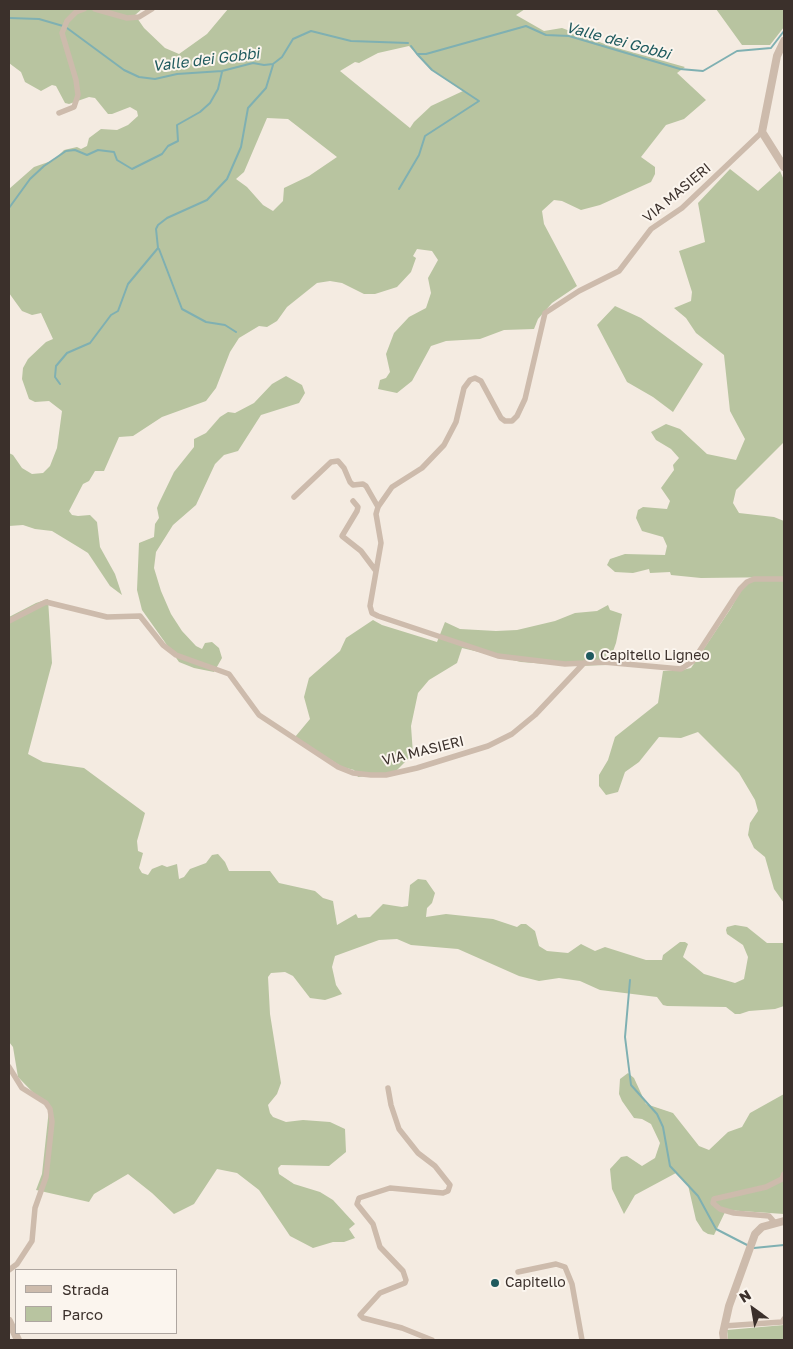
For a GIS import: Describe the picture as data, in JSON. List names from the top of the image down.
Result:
{
  "streets": {
    "street": ["VIA MASIERI"]
  },
  "water": ["Valle dei Gobbi"],
  "places": ["Capitello Ligneo", "Capitello"],
  "legend": ["Strada", "Parco"],
  "north": "top left"
}
